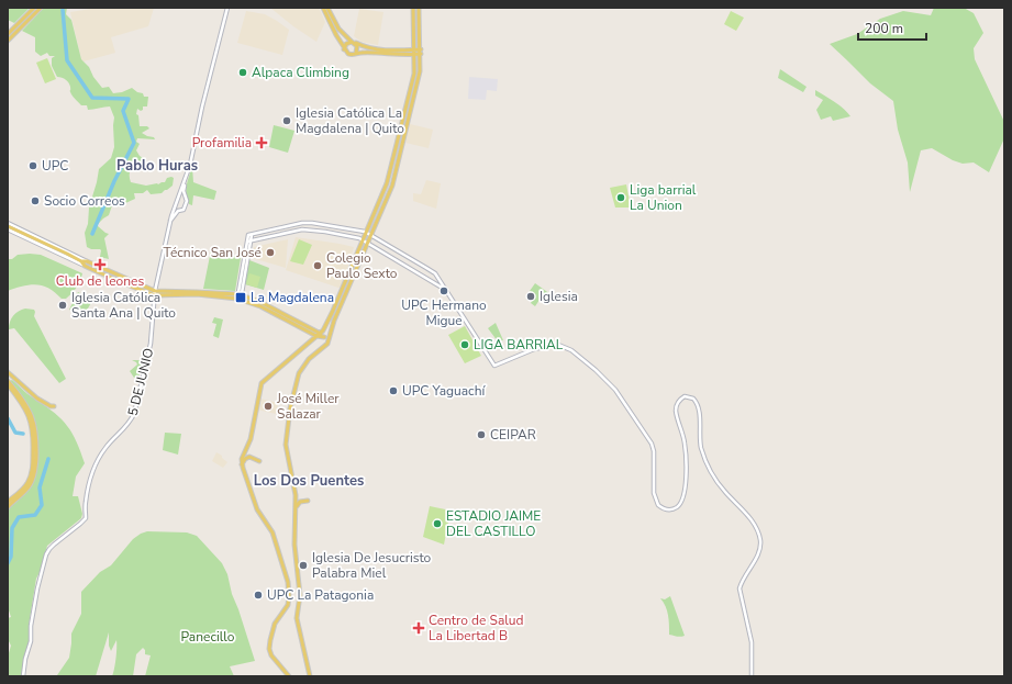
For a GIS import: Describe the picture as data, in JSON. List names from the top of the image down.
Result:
{
  "streets": {
    "street": ["5 DE JUNIO"]
  },
  "districts": ["Pablo Huras", "Los Dos Puentes"],
  "parks": ["Panecillo"],
  "places": {
    "other": [
      "Alpaca Climbing",
      "Iglesia Católica La Magdalena | Quito",
      "UPC",
      "Liga barrial La Union",
      "Socio Correos",
      "Técnico San José",
      "Colegio Paulo Sexto",
      "UPC Hermano Migue",
      "Iglesia",
      "Iglesia Católica Santa Ana | Quito",
      "LIGA BARRIAL",
      "UPC Yaguachí",
      "José Miller Salazar",
      "CEIPAR",
      "ESTADIO JAIME DEL CASTILLO",
      "Iglesia De Jesucristo Palabra Miel",
      "UPC La Patagonia"
    ],
    "health": ["Profamilia", "Club de leones", "Centro de Salud La Libertad B"],
    "transit": ["La Magdalena"]
  },
  "scale_bar": "200 m"
}
